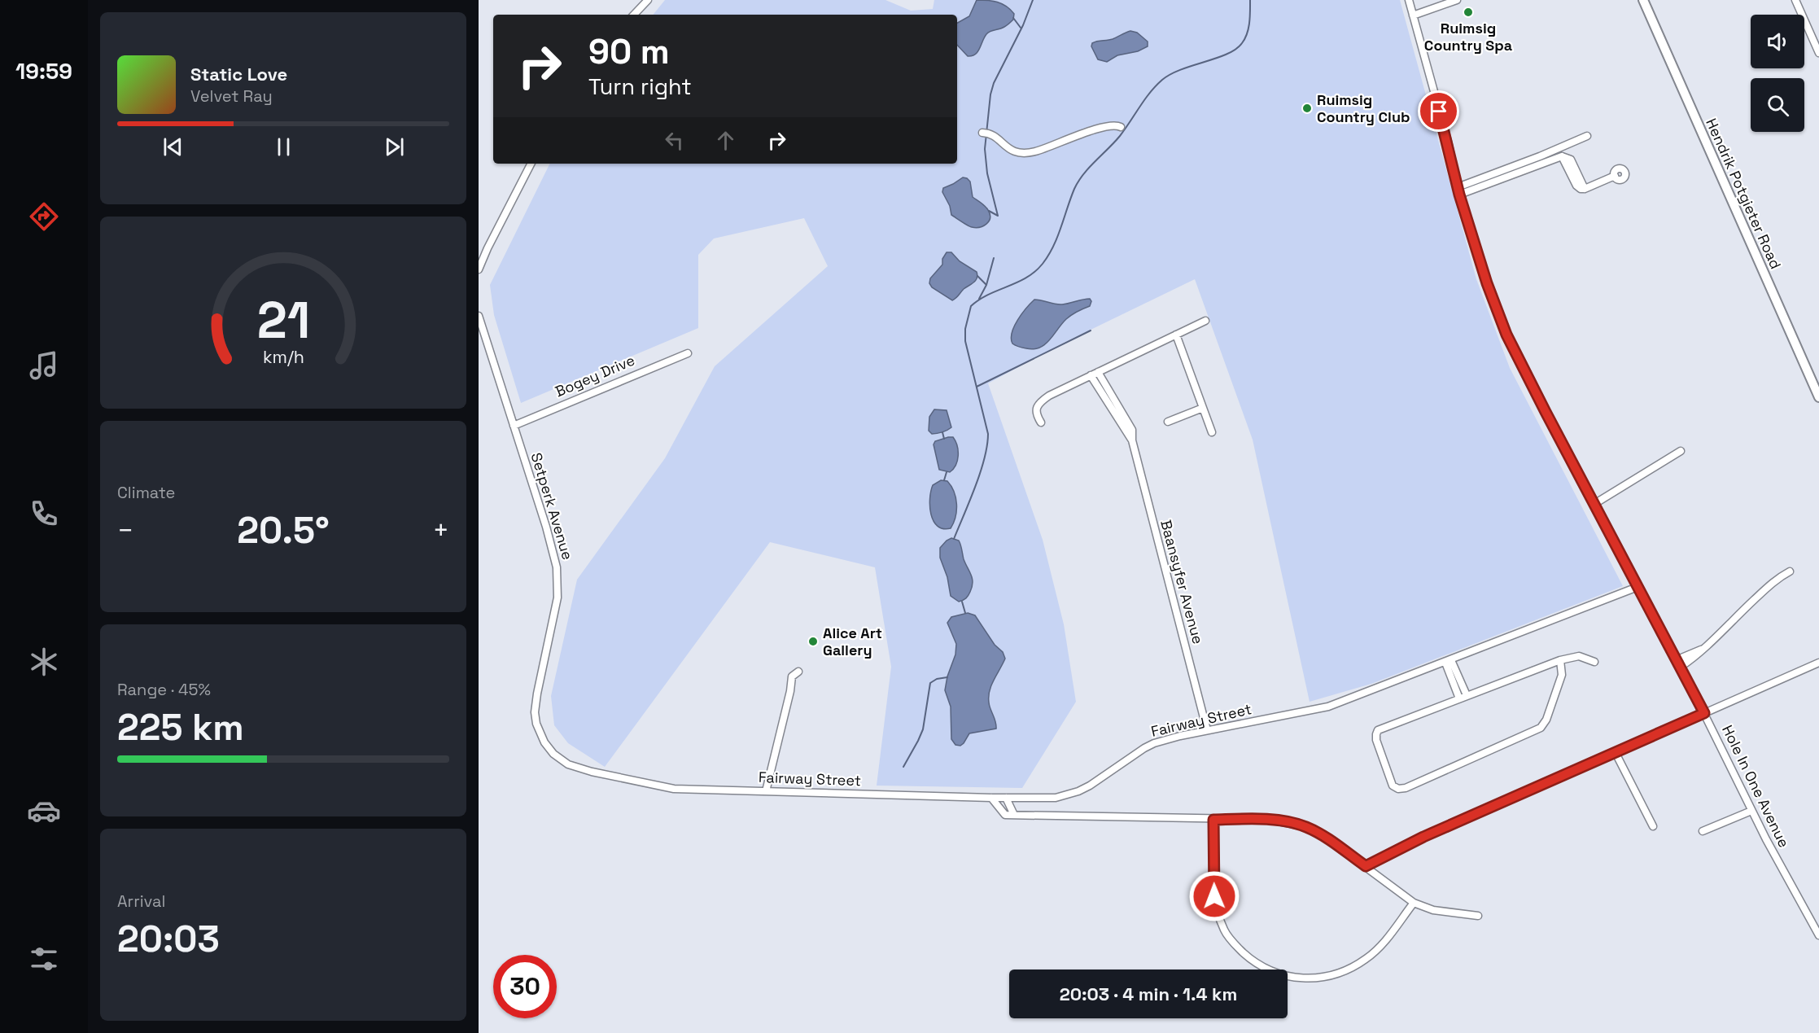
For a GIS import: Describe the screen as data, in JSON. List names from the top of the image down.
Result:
{
  "streets": {
    "main road": ["Hendrik Potgieter Road"],
    "street": [
      "Bogey Drive",
      "Setperk Avenue",
      "Baansyfer Avenue",
      "Fairway Street",
      "Hole In One Avenue"
    ]
  },
  "crossings": [
    ["Bogey Drive", "Setperk Avenue"],
    ["Setperk Avenue", "Fairway Street"],
    ["Baansyfer Avenue", "Fairway Street"],
    ["Fairway Street", "Hole In One Avenue"]
  ],
  "places": ["Ruimsig Country Spa", "Ruimsig Country Club", "Alice Art Gallery"],
  "page": {
    "tabs": "19:59",
    "turn": ["90 m", "Turn right"],
    "song": ["Static Love", "Velvet Ray"],
    "tile": [
      "Climate",
      ["Range · 45%", "225 km"],
      ["Arrival", "20:03"]
    ],
    "heat": ["−", "20.5°", "+"],
    "limit": "30",
    "trip": "20:03 · 4 min · 1.4 km",
    "gauge": ["21", "km/h"]
  }
}
